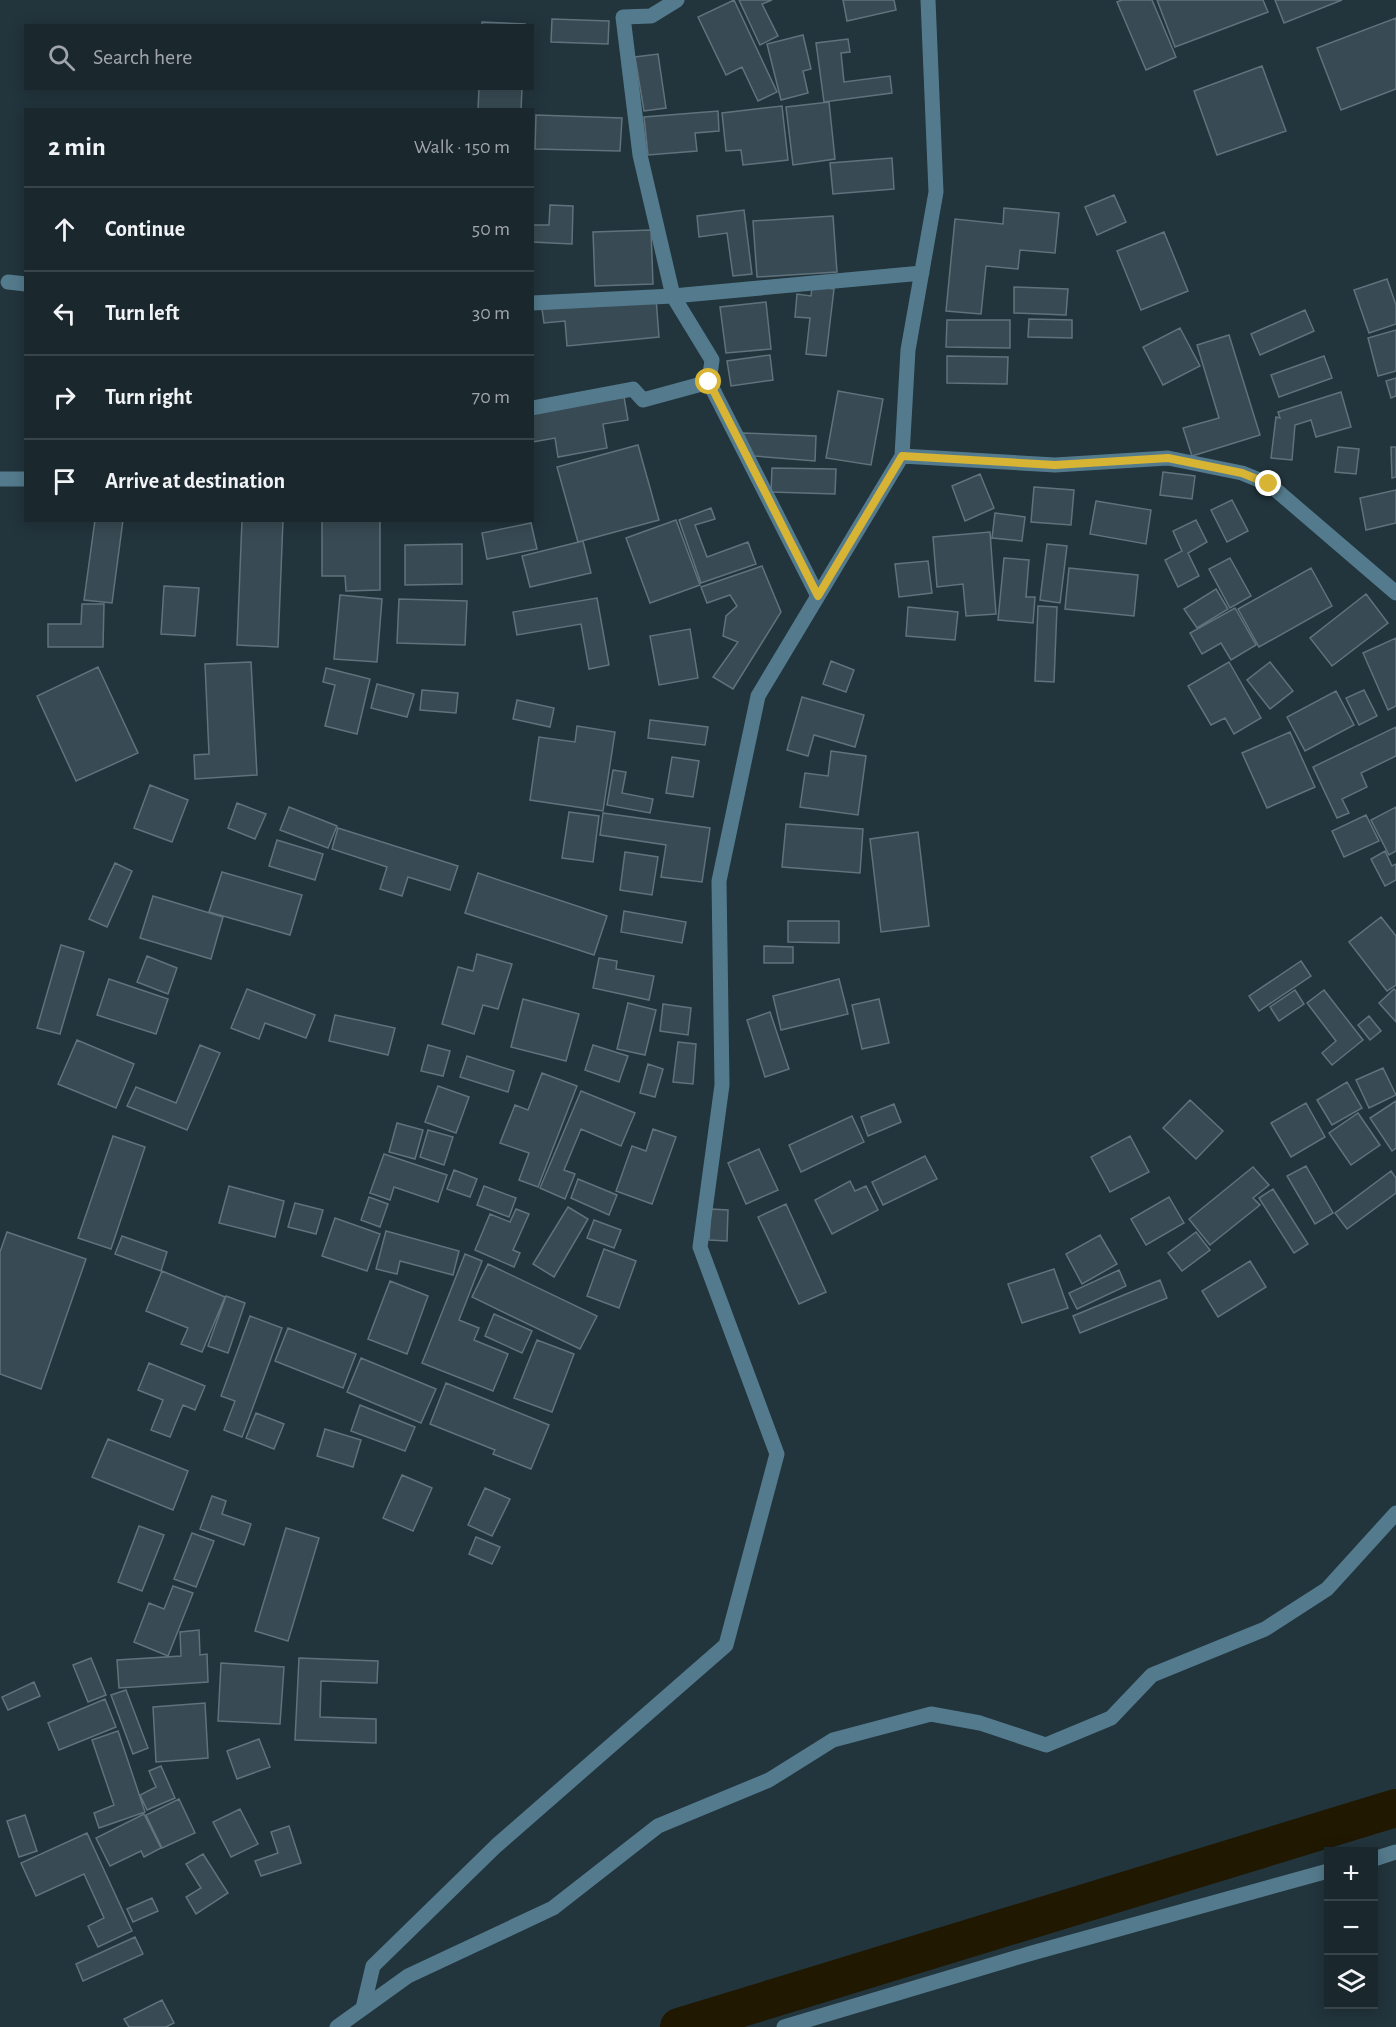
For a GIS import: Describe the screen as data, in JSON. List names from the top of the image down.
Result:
{
  "page": {
    "search": "Search here",
    "heading": ["2 min", "Walk · 150 m"],
    "list": [
      ["Continue", "50 m"],
      ["Turn left", "30 m"],
      ["Turn right", "70 m"],
      "Arrive at destination"
    ],
    "map_buttons": ["+", "−"]
  }
}
